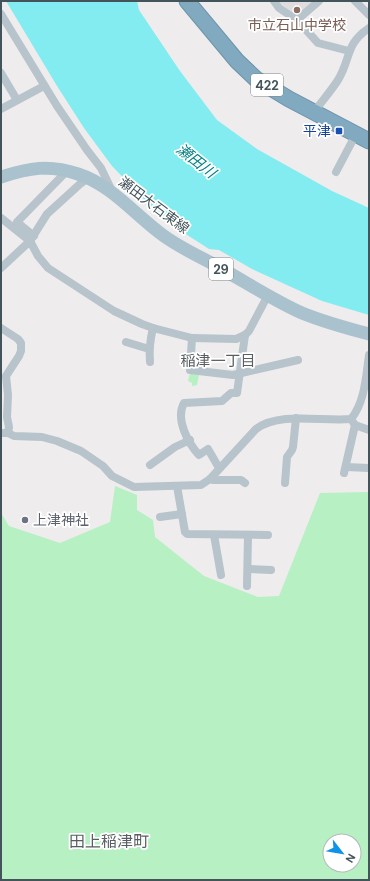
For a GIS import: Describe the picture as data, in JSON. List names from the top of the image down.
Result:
{
  "streets": {
    "highway": ["422"],
    "main road": ["瀬田大石東線", "29"]
  },
  "districts": ["稲津一丁目", "田上稲津町"],
  "water": ["瀬田川"],
  "places": {
    "other": ["市立石山中学校", "上津神社"],
    "transit": ["平津"]
  },
  "north": "bottom right"
}
